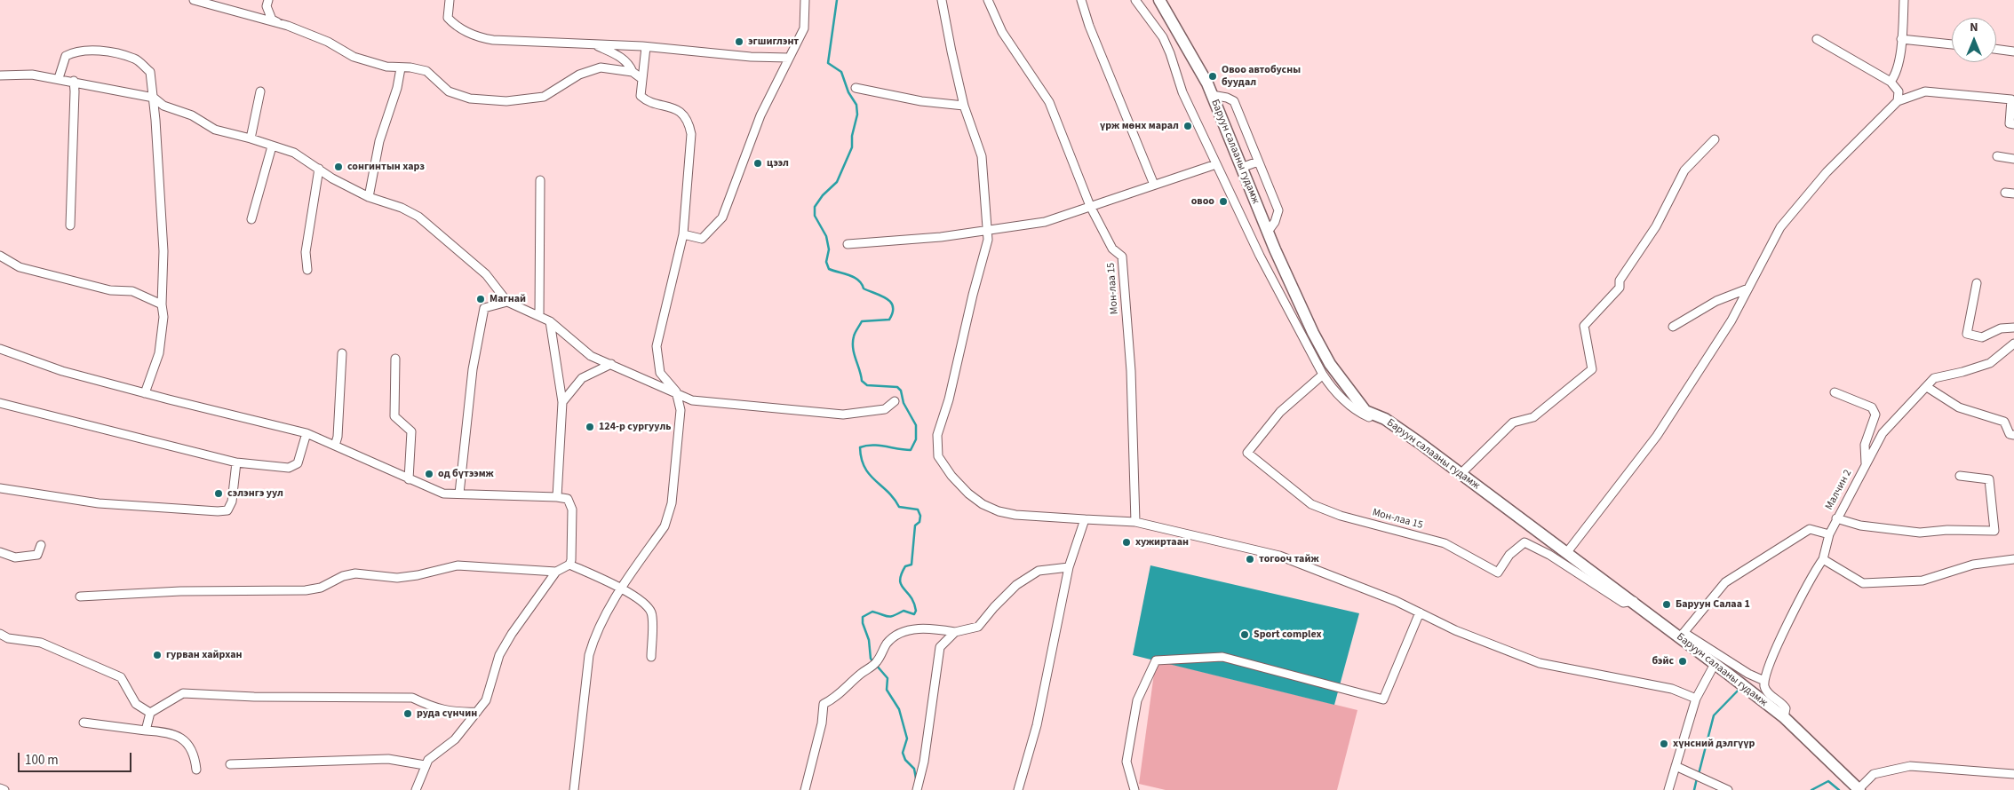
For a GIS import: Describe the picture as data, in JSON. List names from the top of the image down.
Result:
{
  "streets": {
    "main road": ["Баруун салааны гудамж"],
    "street": ["Мон-лаа 15", "Малчин 2"]
  },
  "crossings": [
    ["Баруун салааны гудамж", "Мон-лаа 15"]
  ],
  "places": [
    "эгшиглэнт",
    "Овоо автобусны буудал",
    "үрж мөнх марал",
    "цээл",
    "сонгинтын харз",
    "овоо",
    "Магнай",
    "124-р сургууль",
    "од бүтээмж",
    "сэлэнгэ уул",
    "хужиртаан",
    "тогооч тайж",
    "Баруун Салаа 1",
    "Sport complex",
    "гурван хайрхан",
    "бэйс",
    "руда сүнчин",
    "хүнсний дэлгүүр"
  ],
  "scale_bar": "100 m",
  "north": "top"
}
